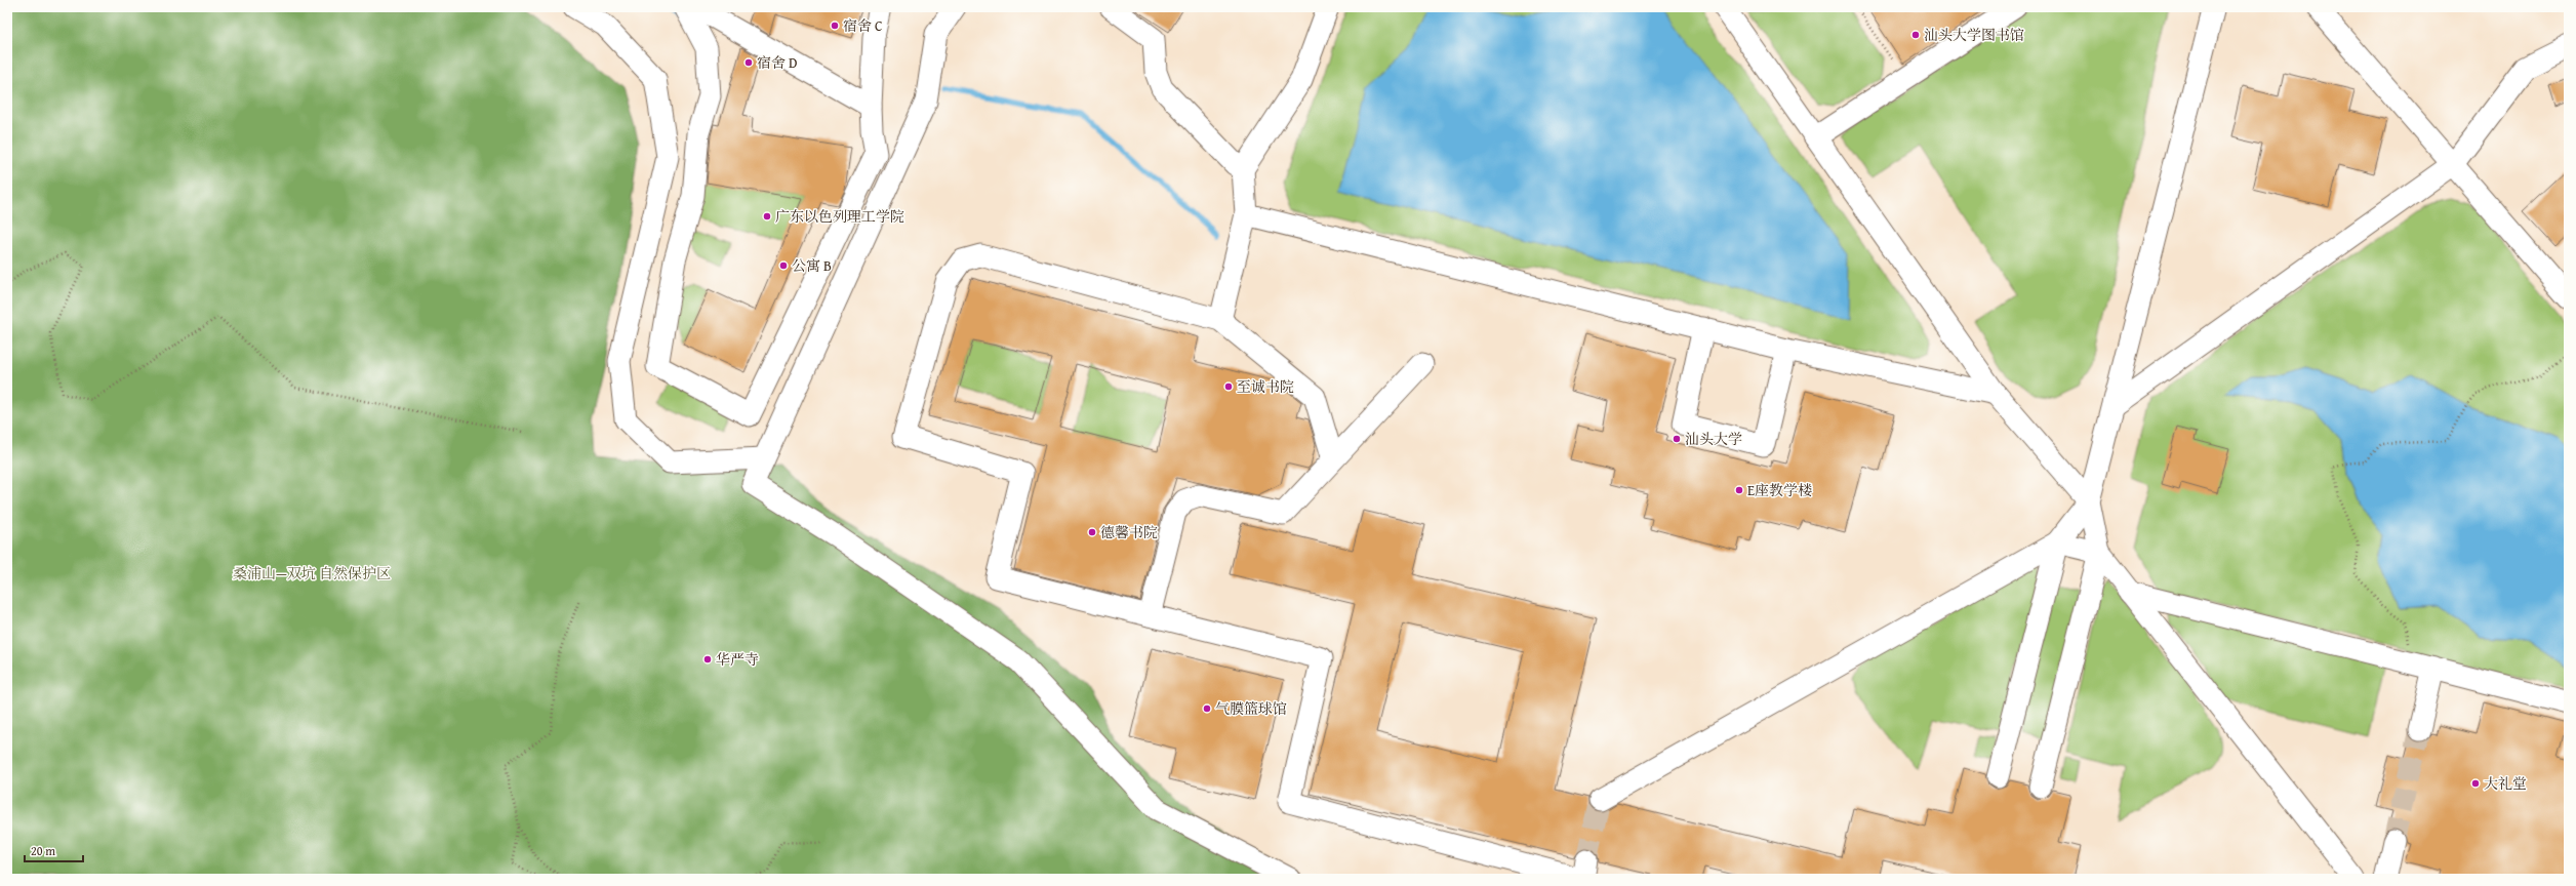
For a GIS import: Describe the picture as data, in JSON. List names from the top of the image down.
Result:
{
  "parks": ["桑浦山—双坑 自然保护区"],
  "places": [
    "宿舍 C",
    "汕头大学图书馆",
    "宿舍 D",
    "广东以色列理工学院",
    "公寓 B",
    "至诚书院",
    "汕头大学",
    "E座教学楼",
    "德馨书院",
    "华严寺",
    "气膜篮球馆",
    "大礼堂"
  ],
  "scale_bar": "20 m"
}
